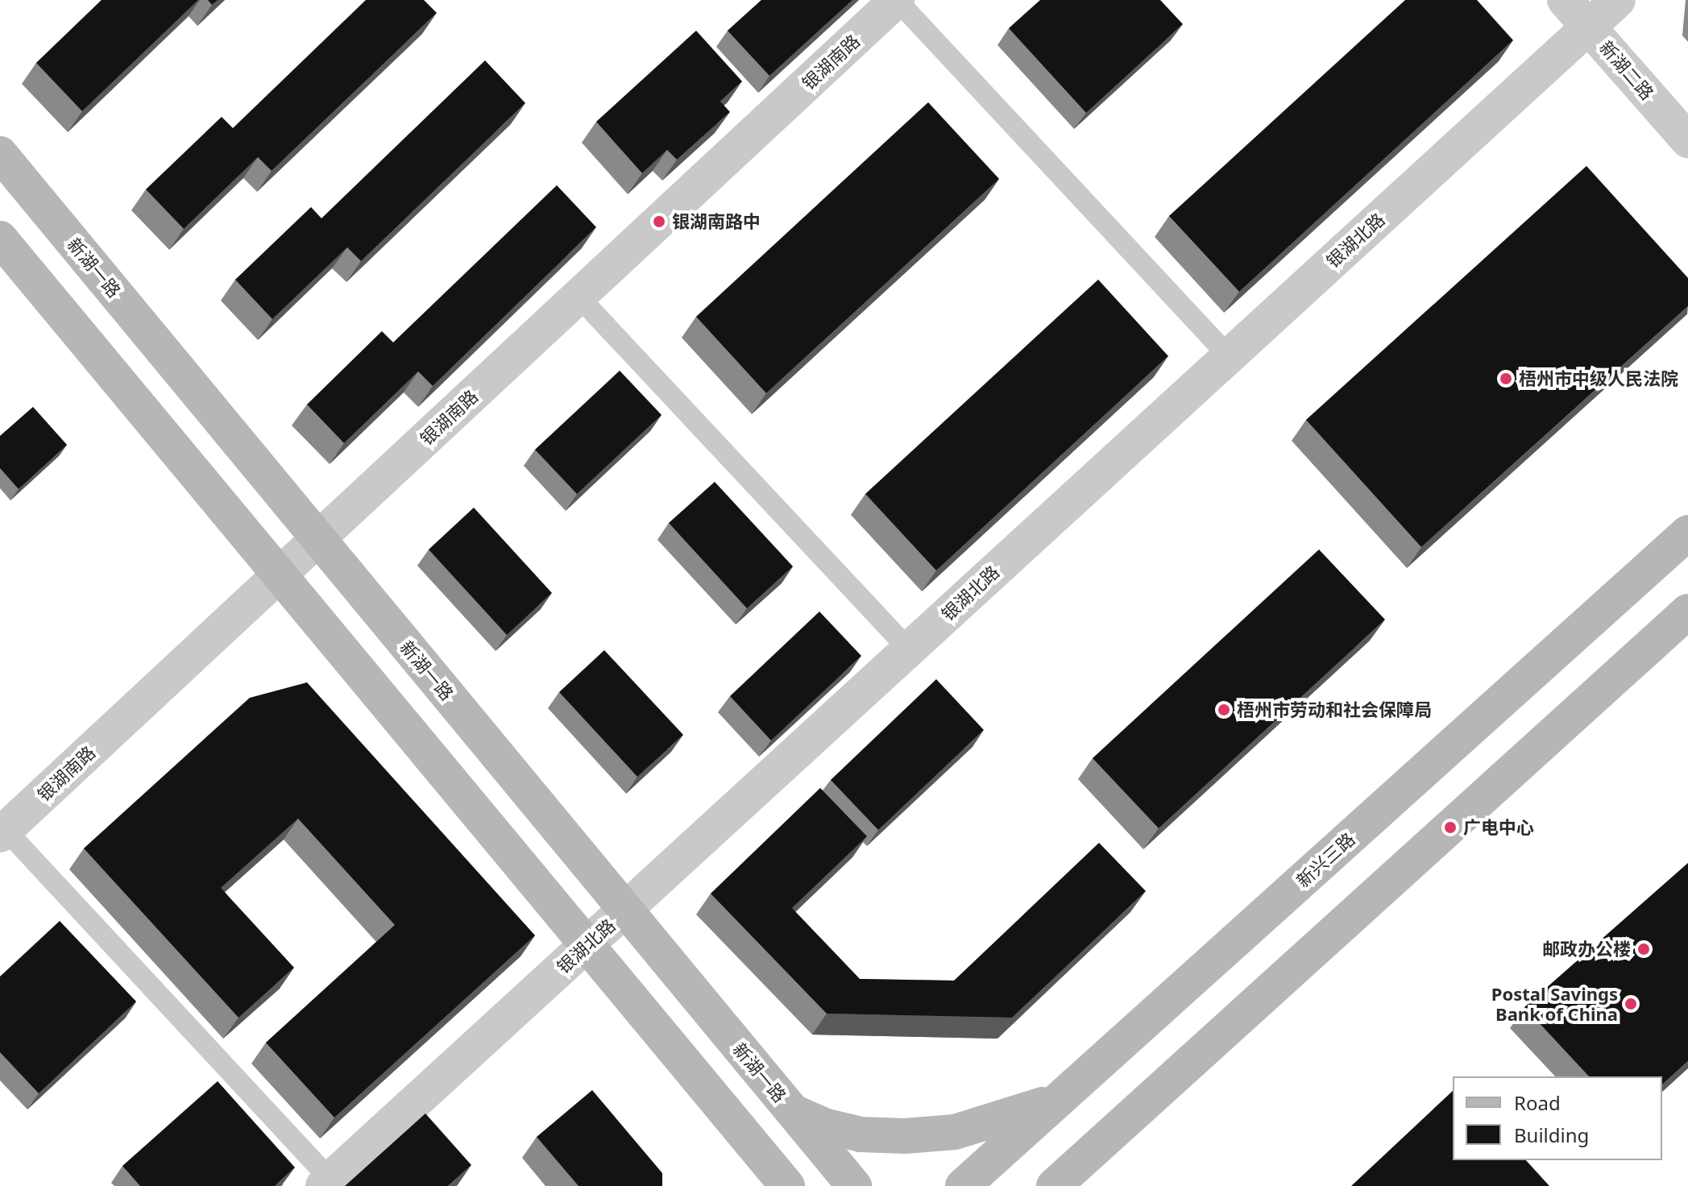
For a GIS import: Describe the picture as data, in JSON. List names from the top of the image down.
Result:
{
  "streets": {
    "street": [
      "银湖南路",
      "新湖二路",
      "银湖北路",
      "新湖一路",
      "新兴三路"
    ]
  },
  "crossings": [
    ["银湖南路", "新湖一路"],
    ["新湖二路", "银湖北路"],
    ["银湖北路", "新湖一路"]
  ],
  "places": [
    "银湖南路中",
    "梧州市中级人民法院",
    "梧州市劳动和社会保障局",
    "广电中心",
    "邮政办公楼",
    "Postal Savings Bank of China"
  ],
  "legend": ["Road", "Building"]
}
